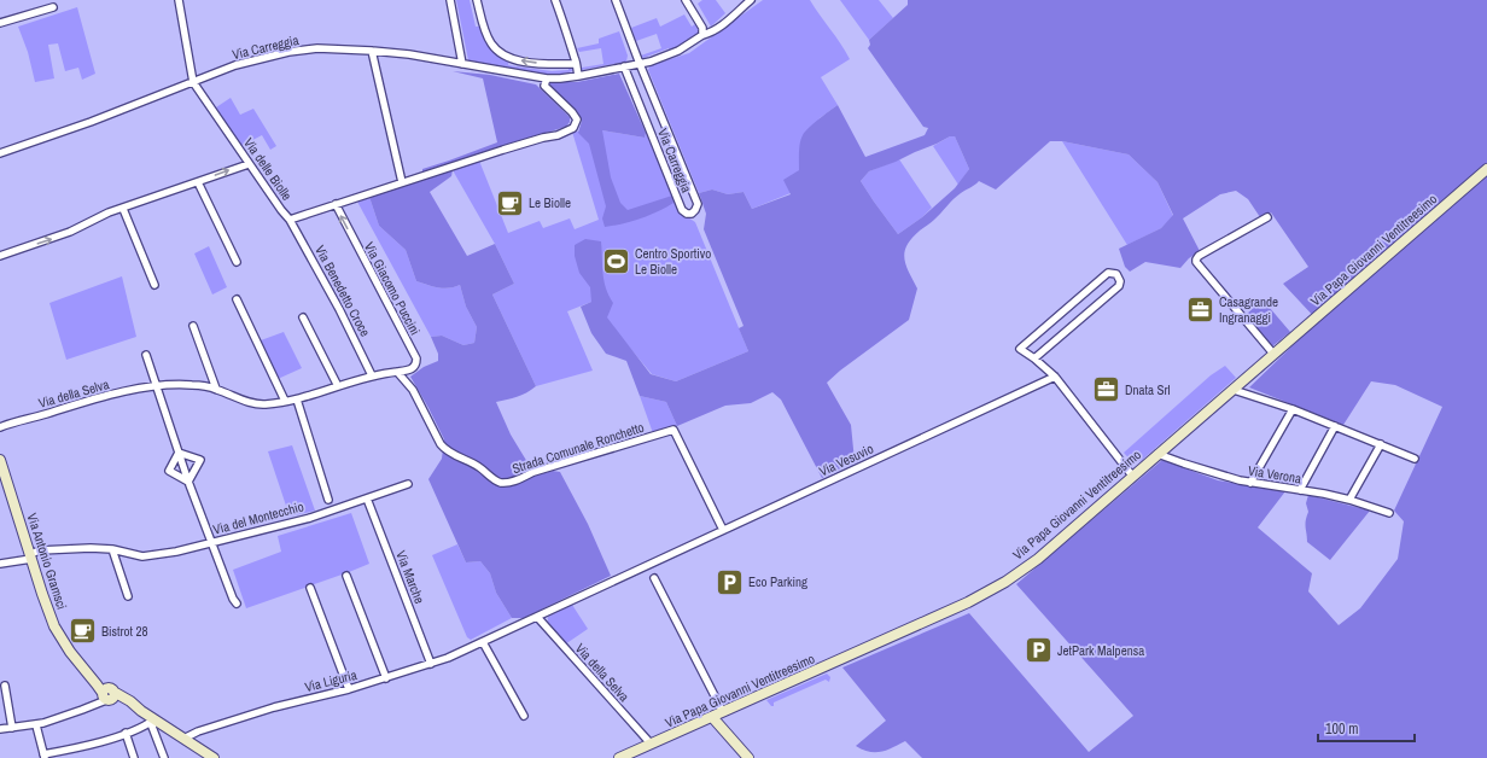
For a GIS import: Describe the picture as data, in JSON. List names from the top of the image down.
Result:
{
  "streets": {
    "street": [
      "Via Carreggia",
      "Via delle Biolle",
      "Via Papa Giovanni Ventitreesimo",
      "Via Giacomo Puccini",
      "Via Benedetto Croce",
      "Via della Selva",
      "Strada Comunale Ronchetto",
      "Via Vesuvio",
      "Via Verona",
      "Via del Montecchio",
      "Via Antonio Gramsci",
      "Via Marche",
      "Via Liguria"
    ]
  },
  "crossings": [
    ["Via Carreggia", "Via delle Biolle"],
    ["Via delle Biolle", "Via Giacomo Puccini"],
    ["Via delle Biolle", "Via Benedetto Croce"],
    ["Via Papa Giovanni Ventitreesimo", "Via della Selva"],
    ["Via Papa Giovanni Ventitreesimo", "Via Verona"],
    ["Via Giacomo Puccini", "Via della Selva"],
    ["Via Giacomo Puccini", "Strada Comunale Ronchetto"],
    ["Via Benedetto Croce", "Via della Selva"],
    ["Via della Selva", "Strada Comunale Ronchetto"],
    ["Via della Selva", "Via Liguria"],
    ["Strada Comunale Ronchetto", "Via Vesuvio"],
    ["Via Vesuvio", "Via Liguria"],
    ["Via del Montecchio", "Via Antonio Gramsci"],
    ["Via del Montecchio", "Via Marche"],
    ["Via Marche", "Via Liguria"]
  ],
  "one_way": ["Via Giacomo Puccini"],
  "places": {
    "cafe": ["Le Biolle", "Bistrot 28"],
    "sports": ["Centro Sportivo Le Biolle"],
    "office": ["Casagrande Ingranaggi", "Dnata Srl"],
    "parking": ["Eco Parking", "JetPark Malpensa"]
  },
  "scale_bar": "100 m"
}
